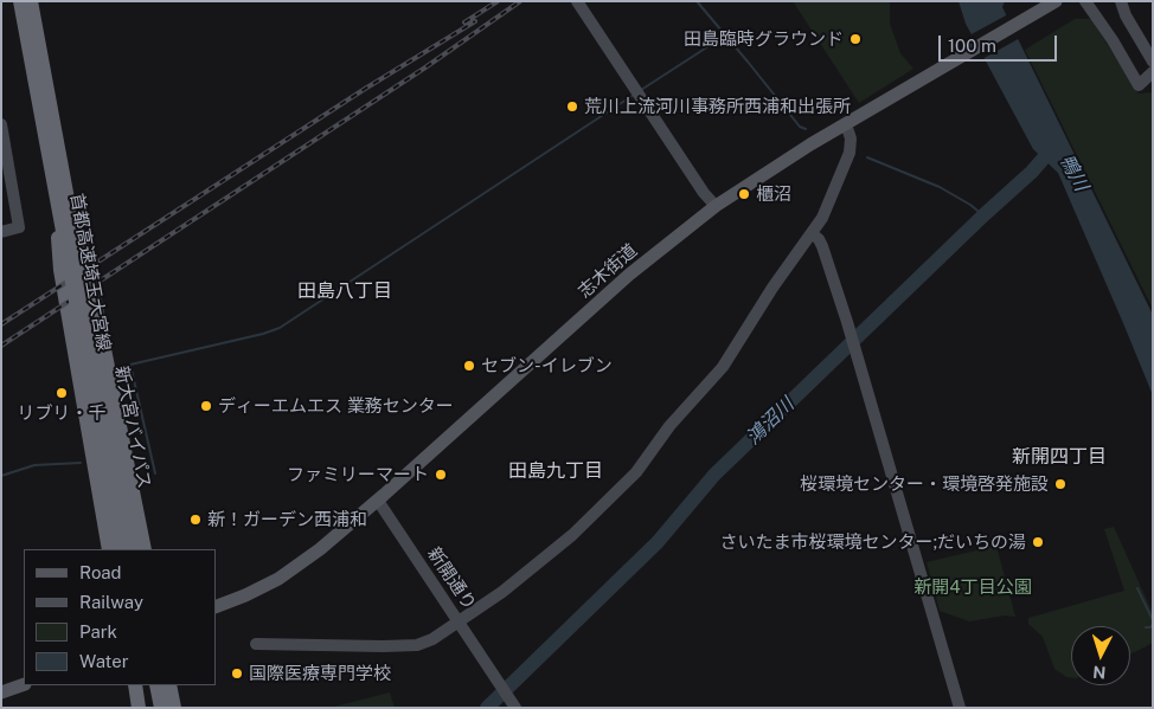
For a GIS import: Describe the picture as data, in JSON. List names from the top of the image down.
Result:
{
  "streets": {
    "highway": ["首都高速埼玉大宮線", "新大宮バイパス"],
    "main road": ["志木街道"],
    "street": ["新開通り"]
  },
  "crossings": [
    ["志木街道", "新開通り"]
  ],
  "districts": ["田島八丁目", "新開四丁目", "田島九丁目"],
  "water": ["鴨川", "鴻沼川"],
  "parks": ["新開4丁目公園"],
  "places": [
    "田島臨時グラウンド",
    "荒川上流河川事務所西浦和出張所",
    "櫃沼",
    "セブン-イレブン",
    "リブリ・千",
    "ディーエムエス 業務センター",
    "ファミリーマート",
    "桜環境センター・環境啓発施設",
    "新！ガーデン西浦和",
    "さいたま市桜環境センター;だいちの湯",
    "国際医療専門学校"
  ],
  "legend": [
    "Road",
    "Railway",
    "Park",
    "Water"
  ],
  "scale_bar": "100 m",
  "north": "bottom"
}
